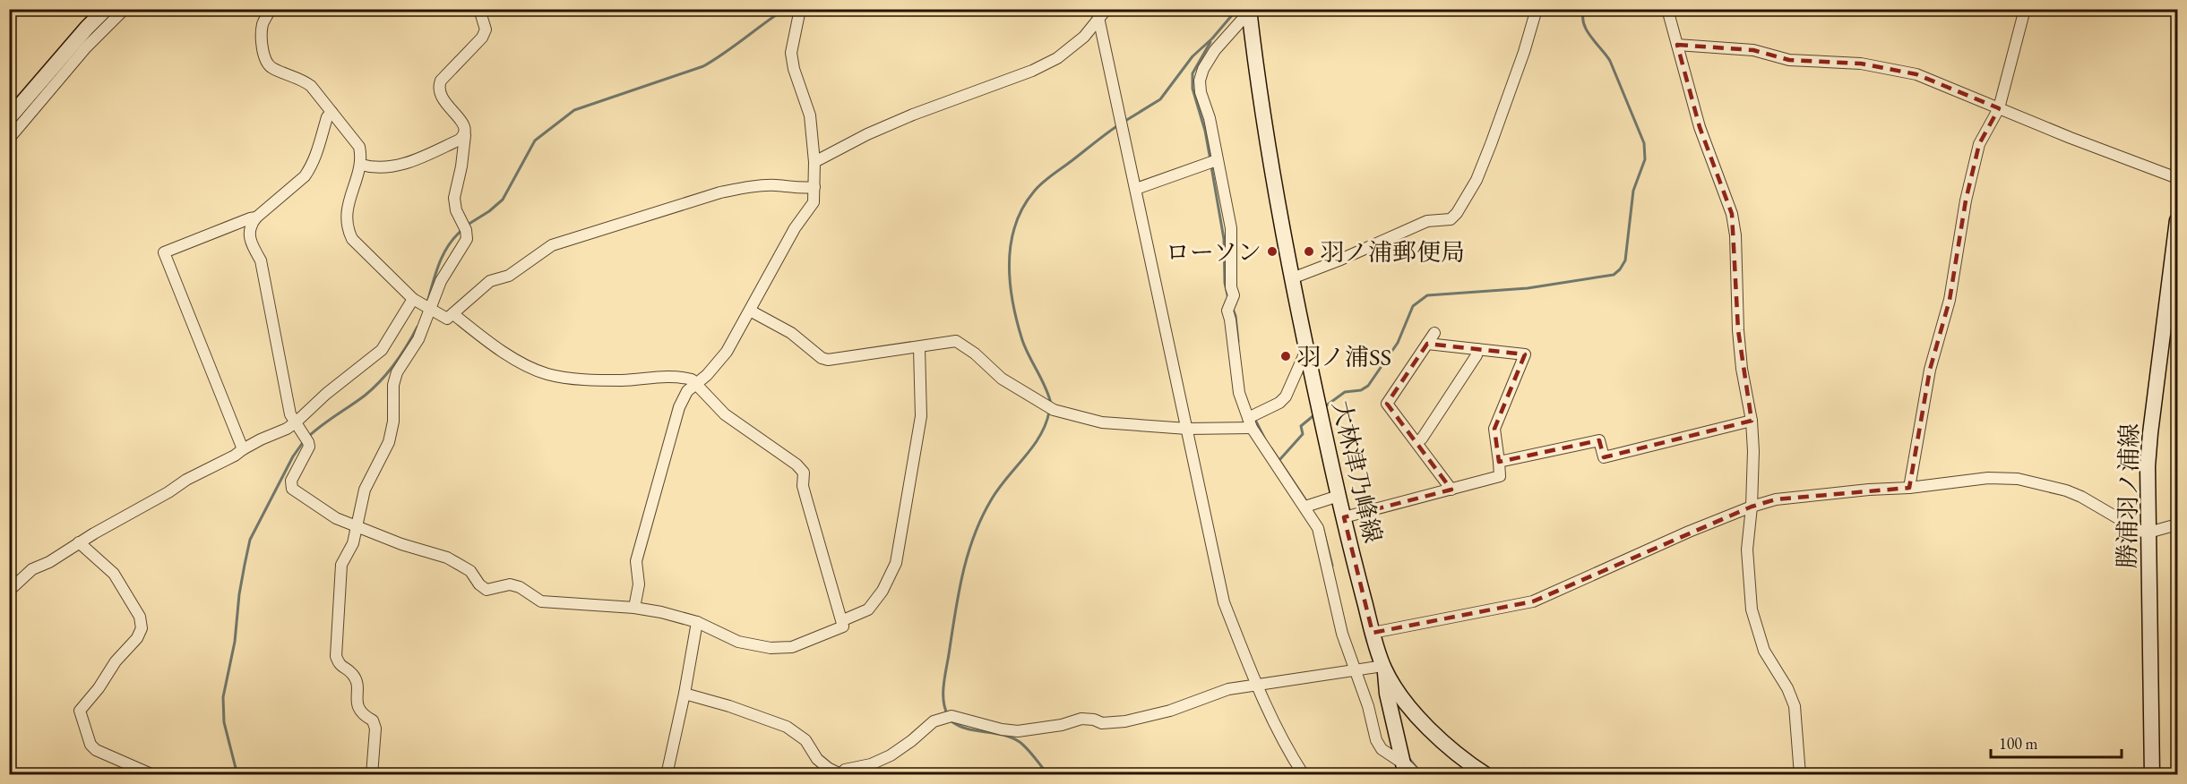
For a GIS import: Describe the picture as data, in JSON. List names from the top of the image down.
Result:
{
  "streets": {
    "main road": ["大林津乃峰線", "勝浦羽ノ浦線"]
  },
  "places": ["ローソン", "羽ノ浦郵便局", "羽ノ浦SS"],
  "scale_bar": "100 m"
}
